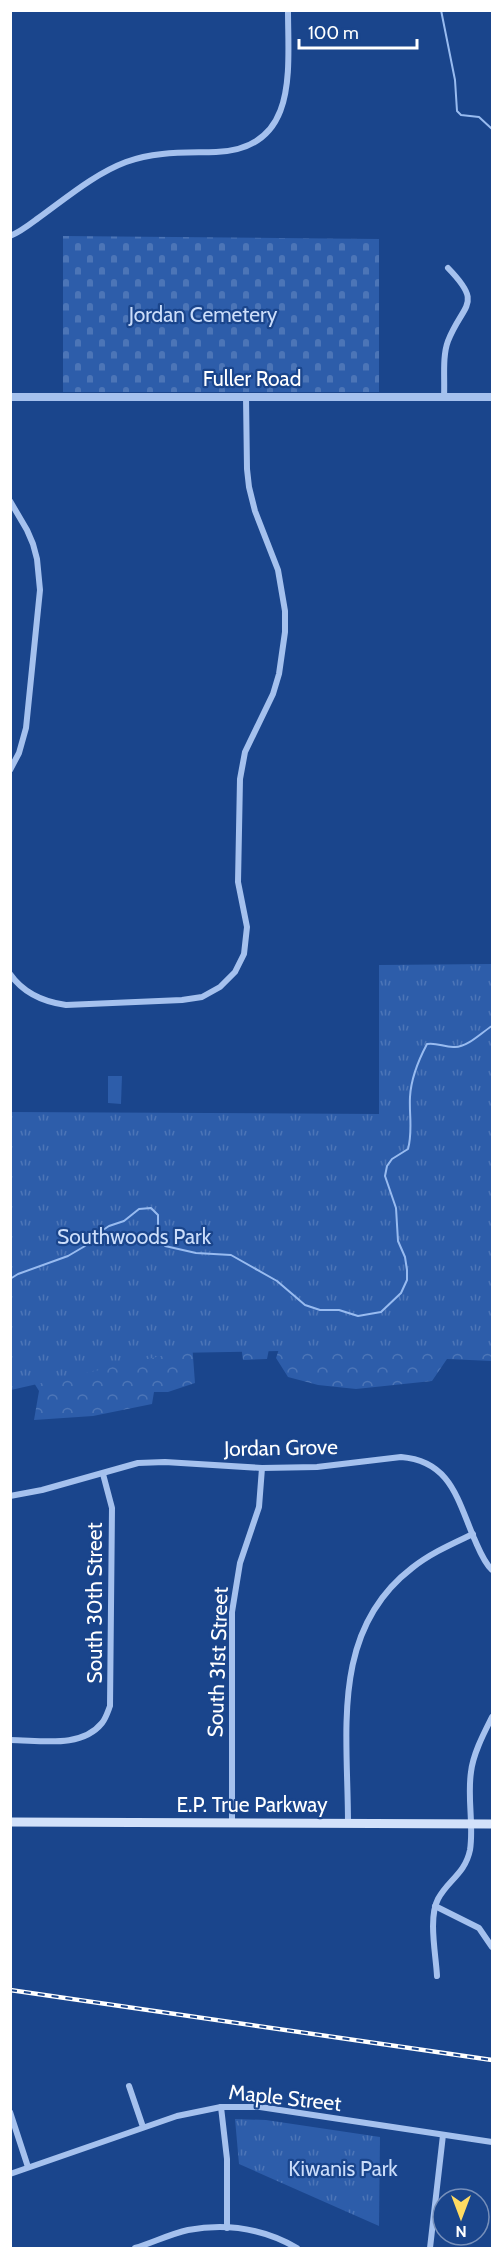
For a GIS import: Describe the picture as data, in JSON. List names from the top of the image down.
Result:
{
  "streets": {
    "main road": ["E.P. True Parkway"],
    "street": [
      "Fuller Road",
      "Jordan Grove",
      "South 30th Street",
      "South 31st Street",
      "Maple Street"
    ]
  },
  "crossings": [
    ["Jordan Grove", "South 30th Street"],
    ["Jordan Grove", "South 31st Street"],
    ["South 31st Street", "E.P. True Parkway"]
  ],
  "parks": ["Jordan Cemetery", "Southwoods Park", "Kiwanis Park"],
  "scale_bar": "100 m",
  "north": "bottom"
}
